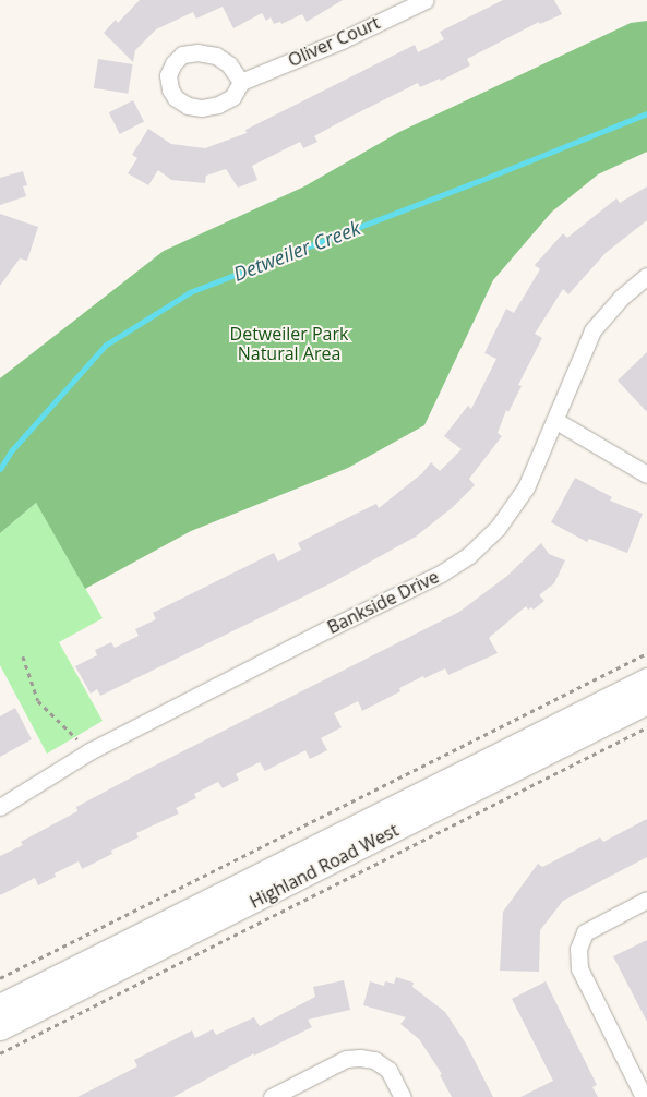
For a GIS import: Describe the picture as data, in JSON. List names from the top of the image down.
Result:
{
  "streets": {
    "main road": ["Highland Road West"],
    "street": ["Oliver Court", "Bankside Drive"]
  },
  "water": ["Detweiler Creek"],
  "parks": ["Detweiler Park Natural Area"]
}
